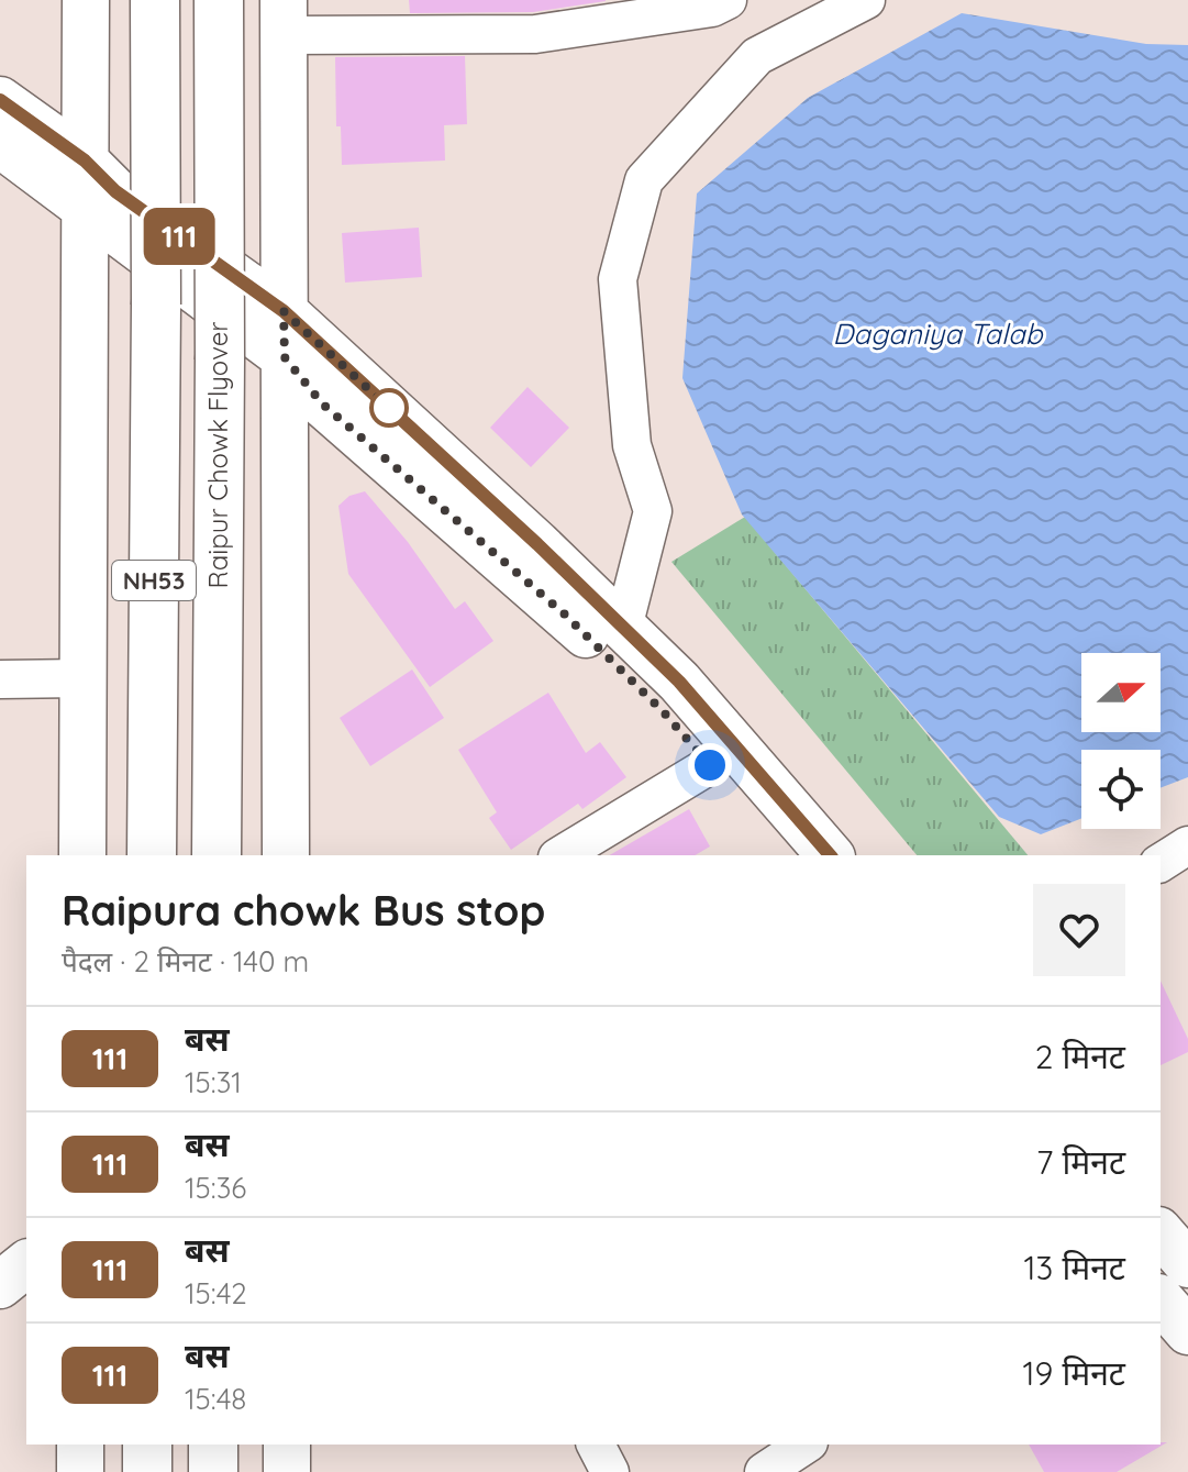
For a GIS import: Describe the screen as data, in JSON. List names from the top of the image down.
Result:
{
  "streets": {
    "highway": ["Raipur Chowk Flyover", "NH53"]
  },
  "water": ["Daganiya Talab"],
  "lines": ["bus line 111"],
  "north": "right",
  "page": {
    "on_map": "111",
    "heading": ["Raipura chowk Bus stop", "पैदल · 2 मिनट · 140 m"],
    "list": [
      {
        "mark": "111",
        "name": "बस",
        "note": "15:31",
        "value": "2 मिनट"
      },
      {
        "mark": "111",
        "name": "बस",
        "note": "15:36",
        "value": "7 मिनट"
      },
      {
        "mark": "111",
        "name": "बस",
        "note": "15:42",
        "value": "13 मिनट"
      },
      {
        "mark": "111",
        "name": "बस",
        "note": "15:48",
        "value": "19 मिनट"
      }
    ]
  }
}
